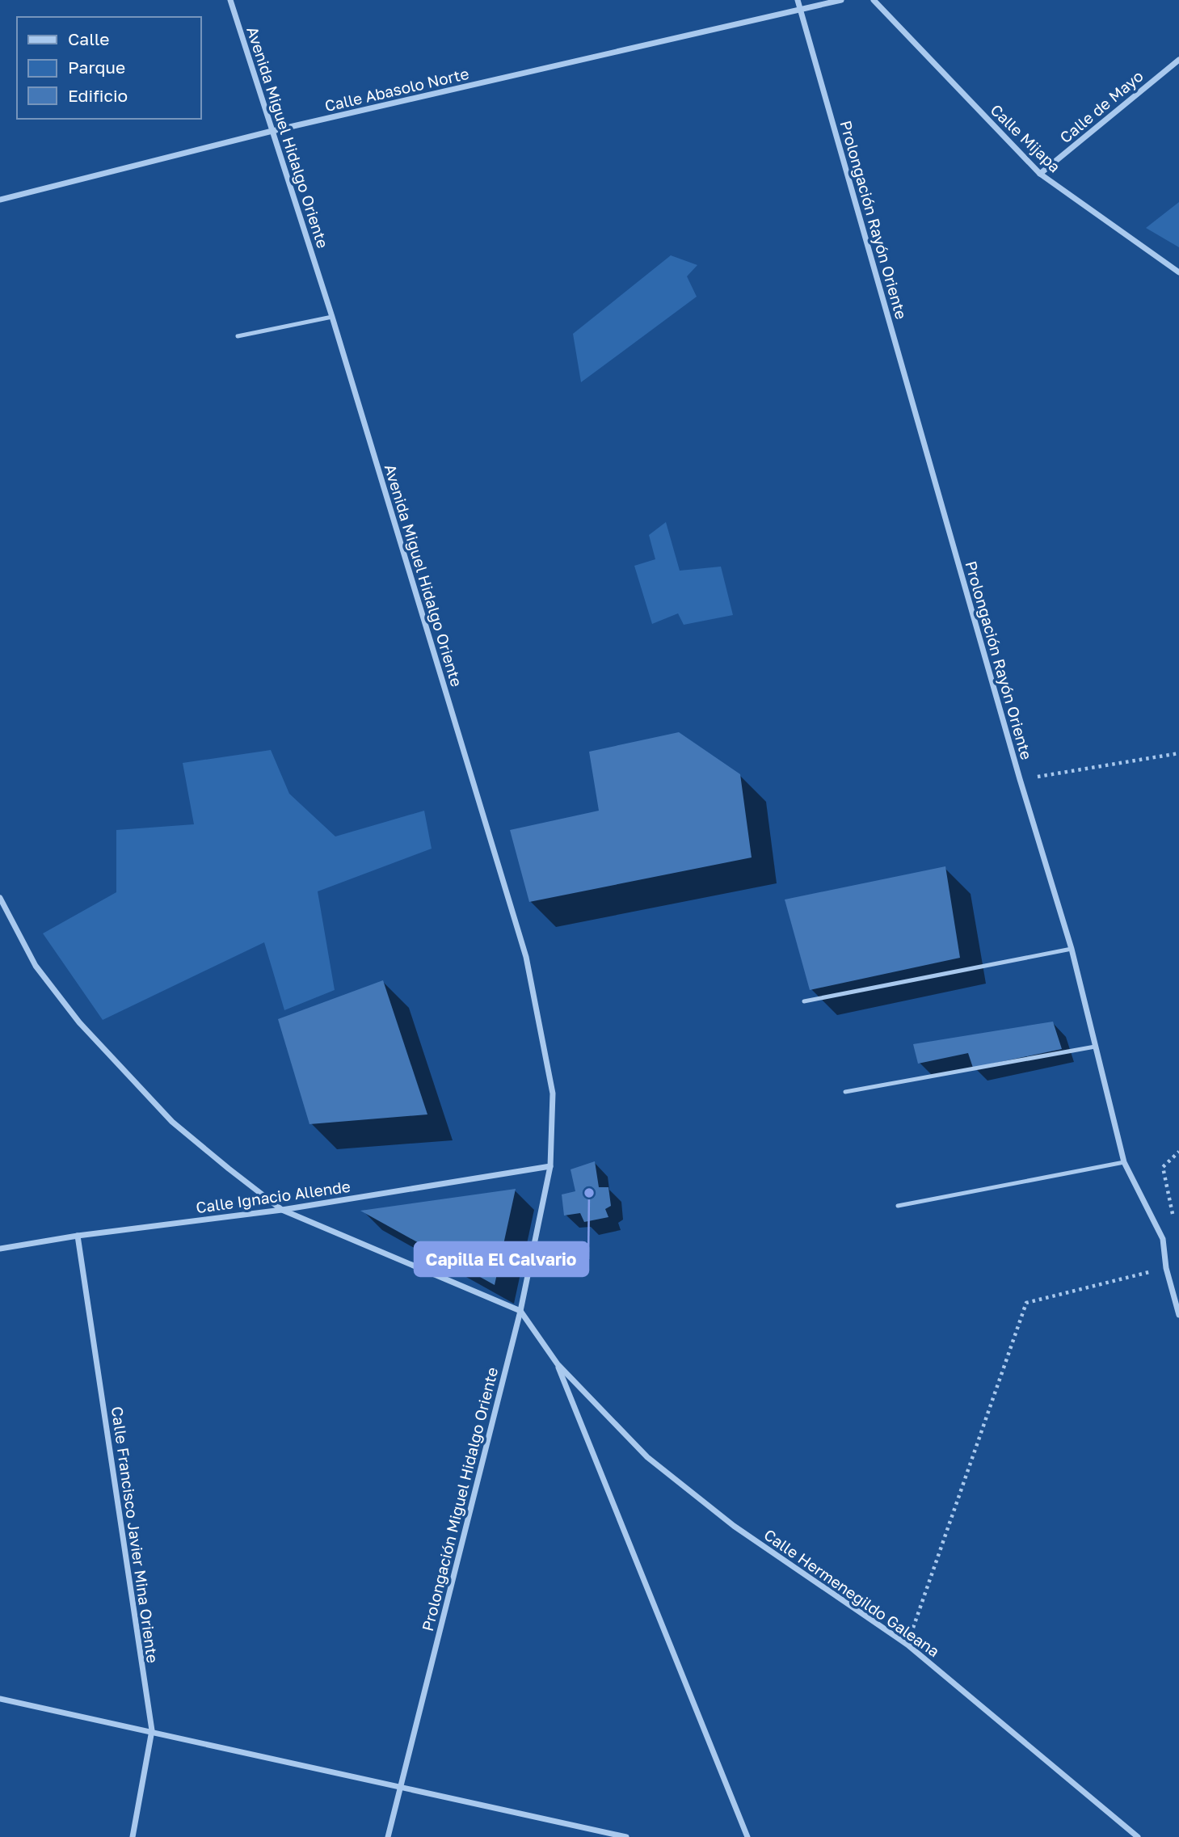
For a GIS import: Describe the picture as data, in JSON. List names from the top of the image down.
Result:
{
  "streets": {
    "street": [
      "Calle Abasolo Norte",
      "Calle de Mayo",
      "Avenida Miguel Hidalgo Oriente",
      "Calle Mijapa",
      "Prolongación Rayón Oriente",
      "Calle Ignacio Allende",
      "Prolongación Miguel Hidalgo Oriente",
      "Calle Francisco Javier Mina Oriente",
      "Calle Hermenegildo Galeana"
    ]
  },
  "crossings": [
    ["Calle Abasolo Norte", "Avenida Miguel Hidalgo Oriente"],
    ["Calle Abasolo Norte", "Prolongación Rayón Oriente"],
    ["Calle de Mayo", "Calle Mijapa"],
    ["Avenida Miguel Hidalgo Oriente", "Calle Ignacio Allende"],
    ["Avenida Miguel Hidalgo Oriente", "Prolongación Miguel Hidalgo Oriente"],
    ["Calle Ignacio Allende", "Prolongación Miguel Hidalgo Oriente"],
    ["Calle Ignacio Allende", "Calle Francisco Javier Mina Oriente"],
    ["Prolongación Miguel Hidalgo Oriente", "Calle Hermenegildo Galeana"]
  ],
  "places": ["Capilla El Calvario"],
  "legend": ["Calle", "Parque", "Edificio"]
}
